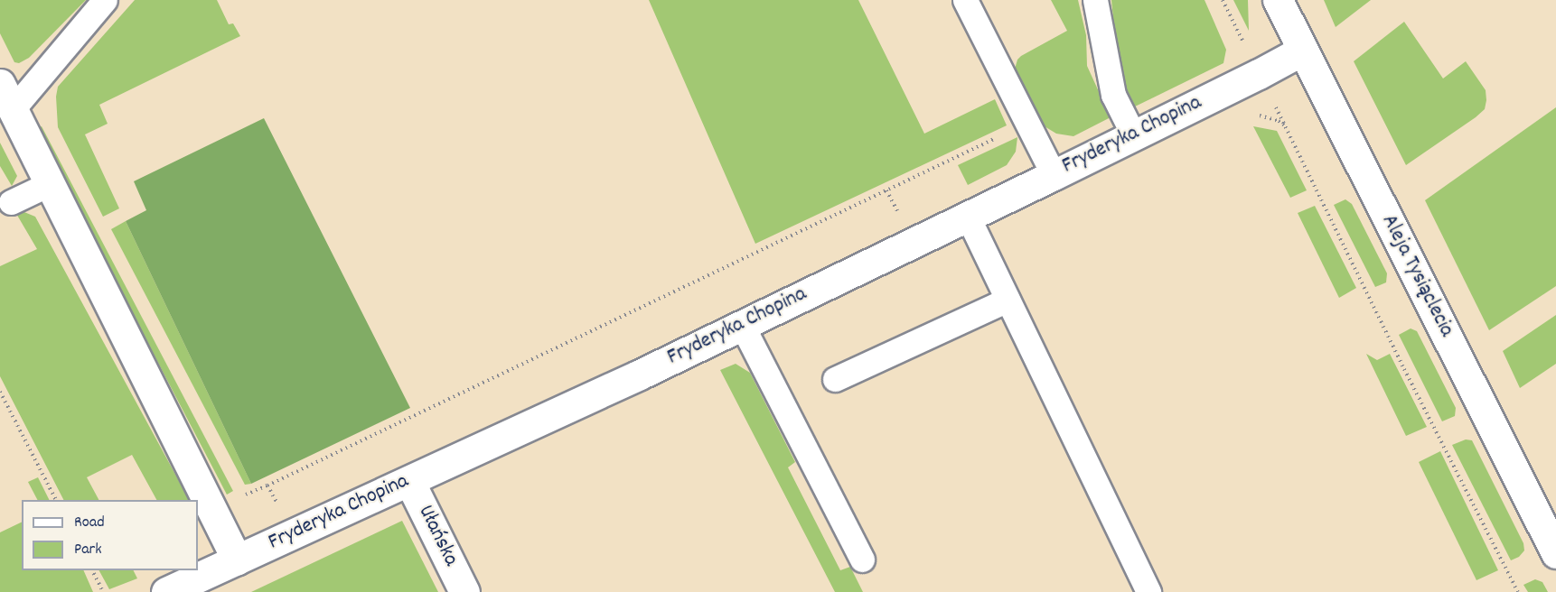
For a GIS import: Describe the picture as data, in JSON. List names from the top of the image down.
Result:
{
  "streets": {
    "street": ["Fryderyka Chopina", "Aleja Tysiąclecia", "Ułańska"]
  },
  "crossings": [
    ["Fryderyka Chopina", "Aleja Tysiąclecia"],
    ["Fryderyka Chopina", "Ułańska"]
  ],
  "legend": ["Road", "Park"]
}
